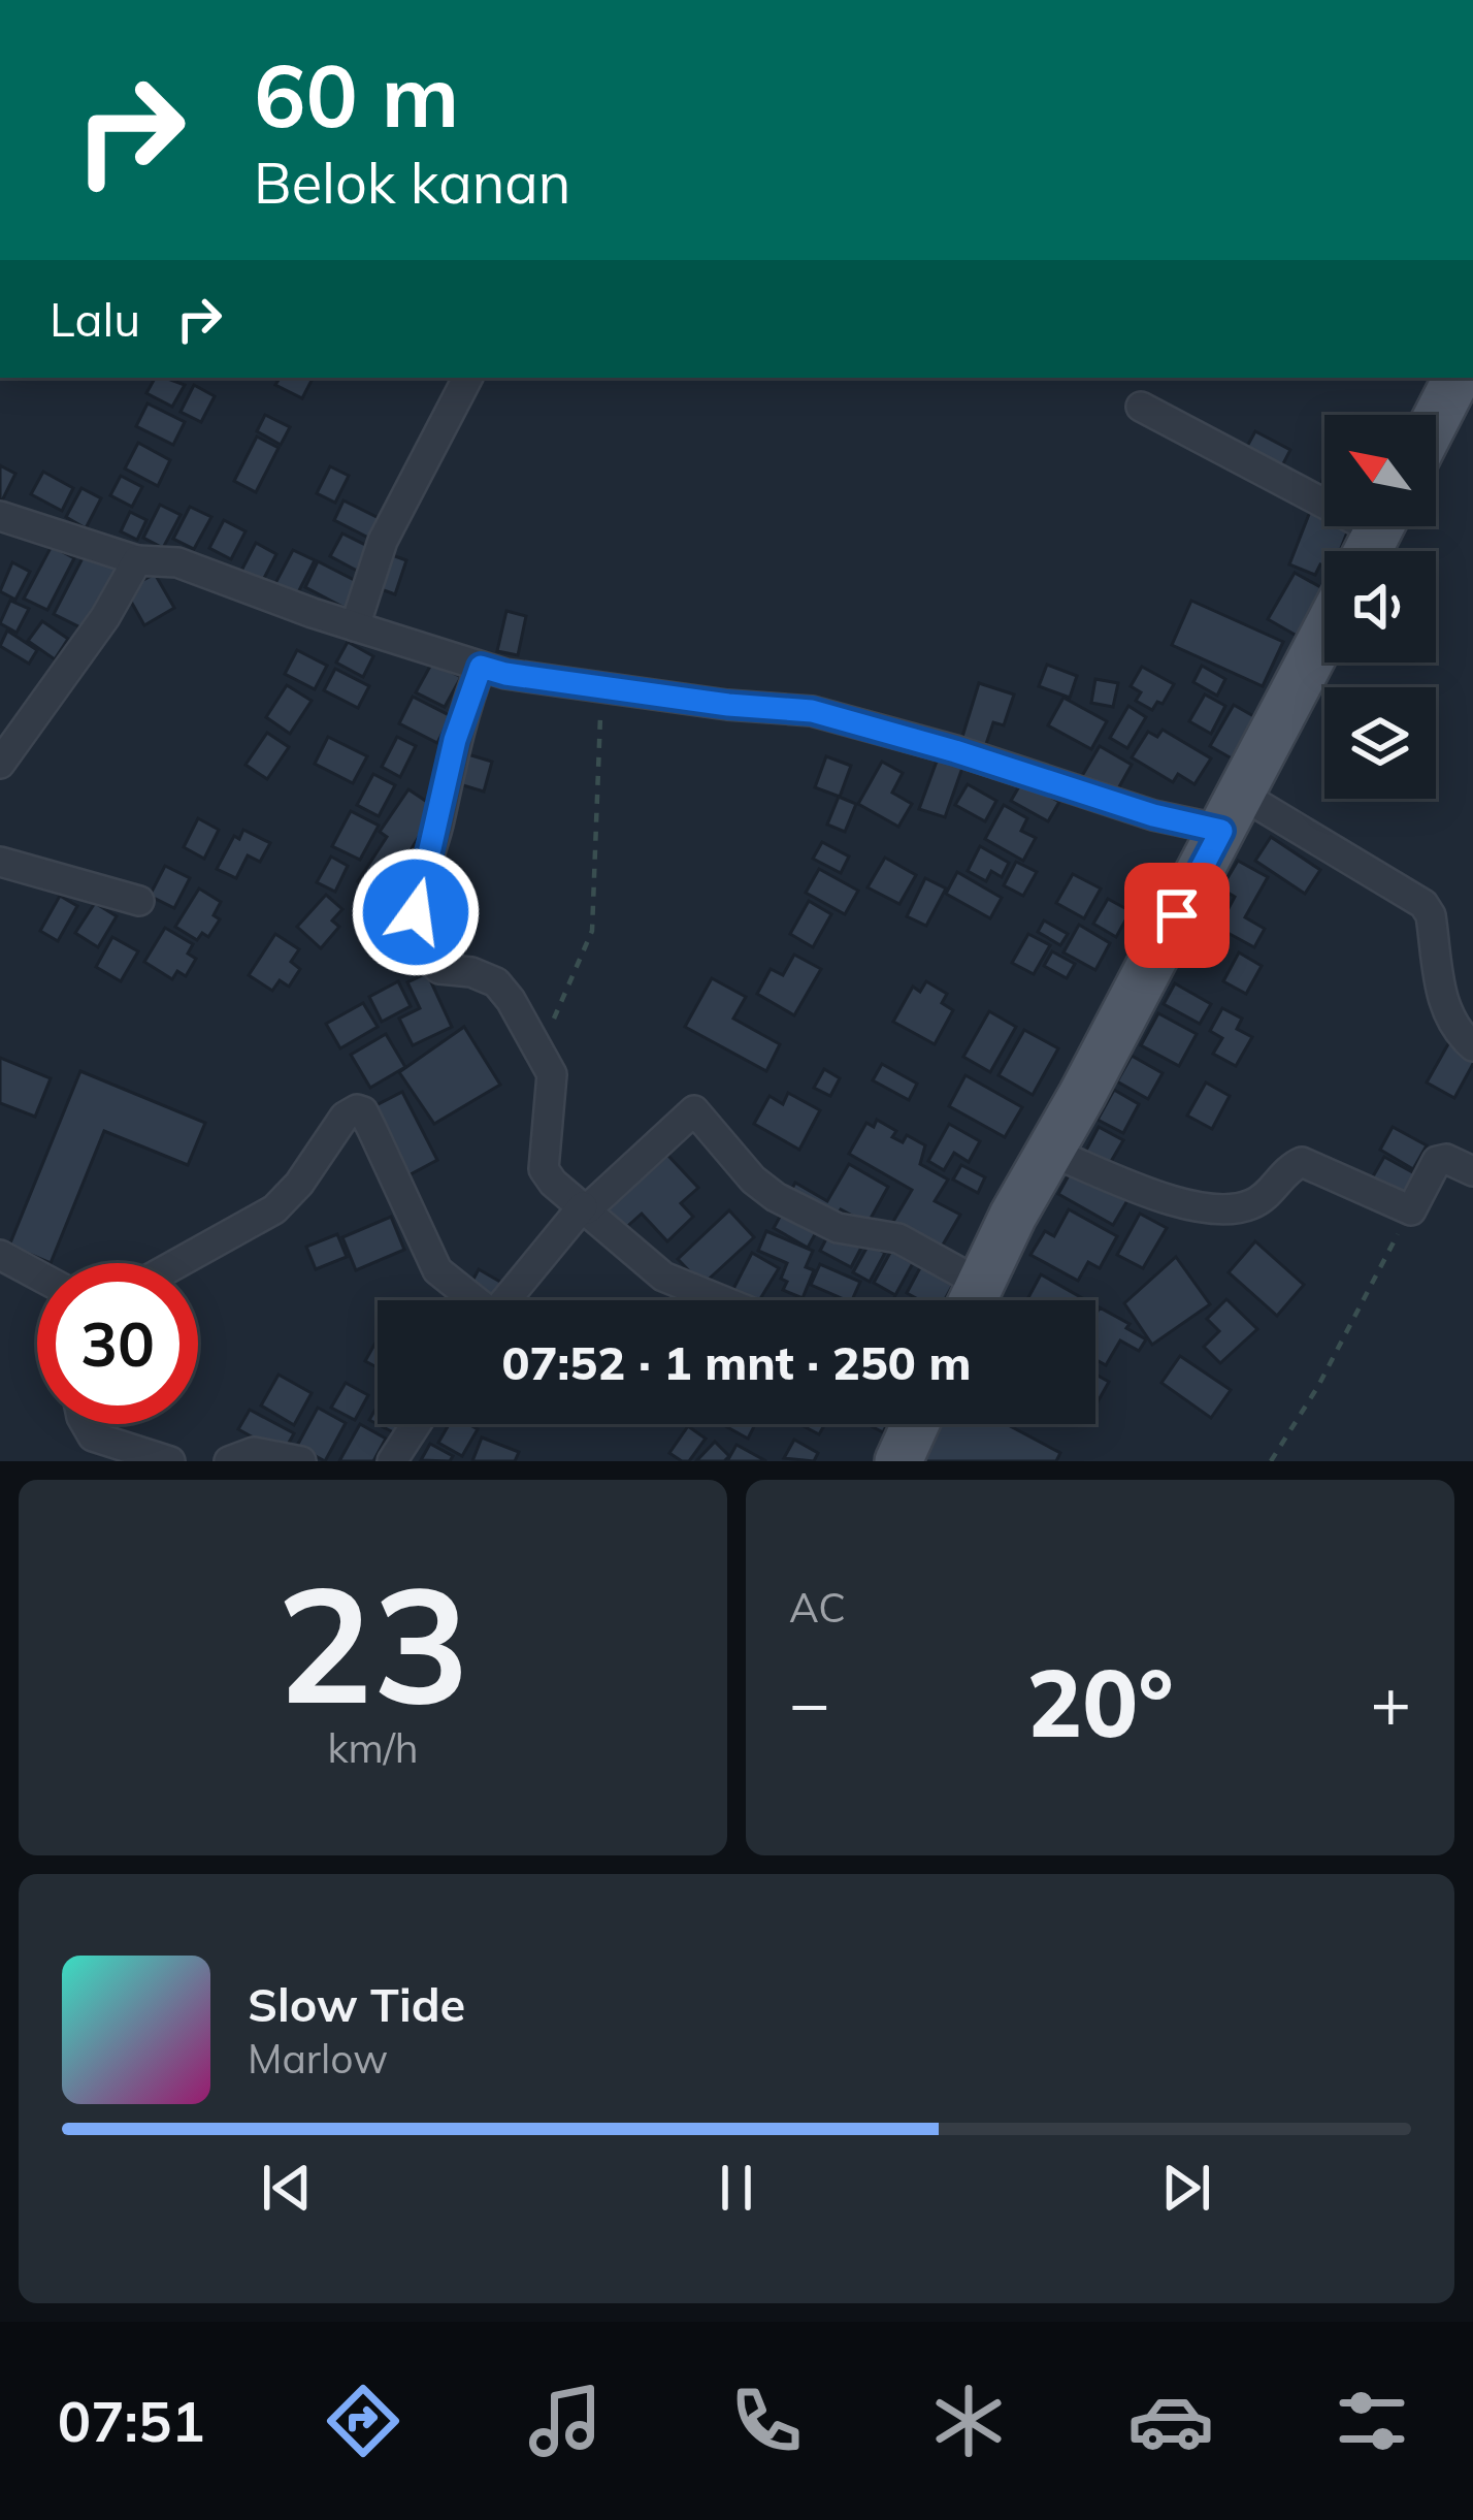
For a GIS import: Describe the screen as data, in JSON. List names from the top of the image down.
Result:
{
  "north": "top left",
  "page": {
    "turn": ["60 m", "Belok kanan"],
    "then": "Lalu",
    "limit": "30",
    "trip": "07:52 · 1 mnt · 250 m",
    "tile": [
      ["23", "km/h"],
      "AC"
    ],
    "heat": ["−", "20°", "+"],
    "song": ["Slow Tide", "Marlow"],
    "tabs": "07:51"
  }
}
